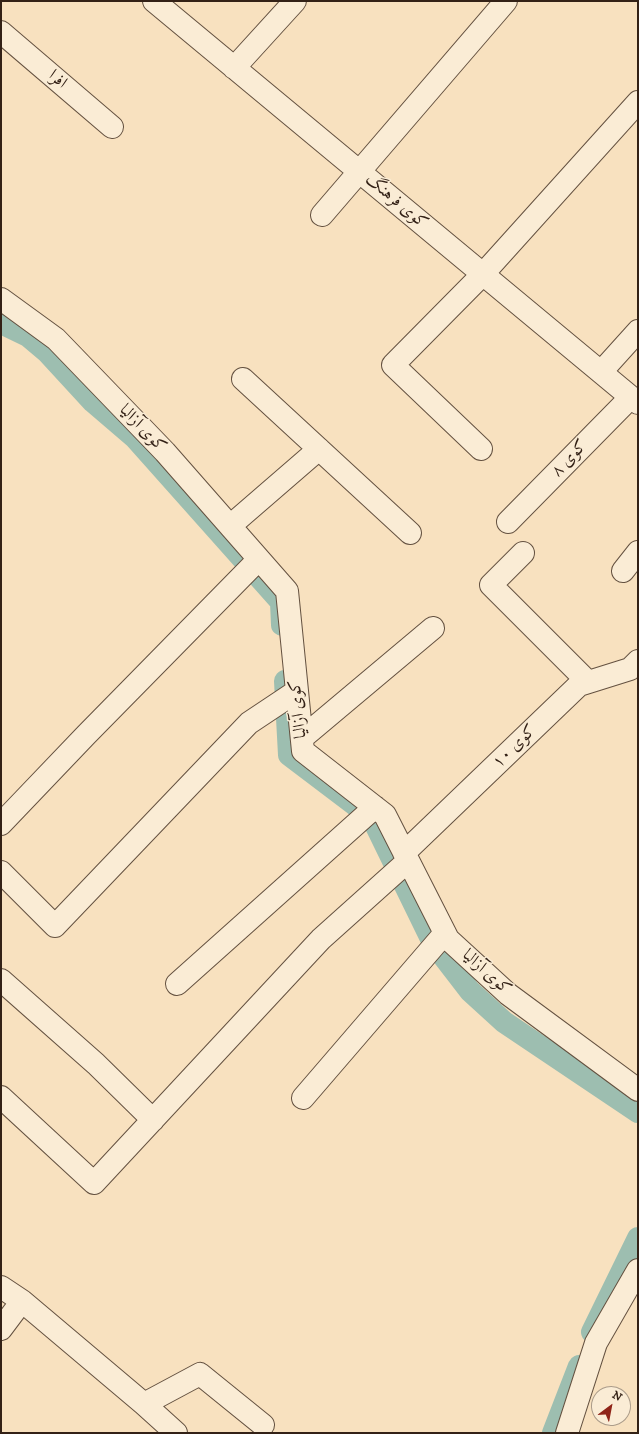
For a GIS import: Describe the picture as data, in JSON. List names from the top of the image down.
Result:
{
  "streets": {
    "street": [
      "افرا",
      "کوی فرهنگ",
      "کوی آزالیا",
      "کوی ۸",
      "کوی ۱۰"
    ]
  },
  "crossings": [
    ["کوی فرهنگ", "کوی ۸"],
    ["کوی آزالیا", "کوی ۱۰"]
  ],
  "north": "top right"
}
